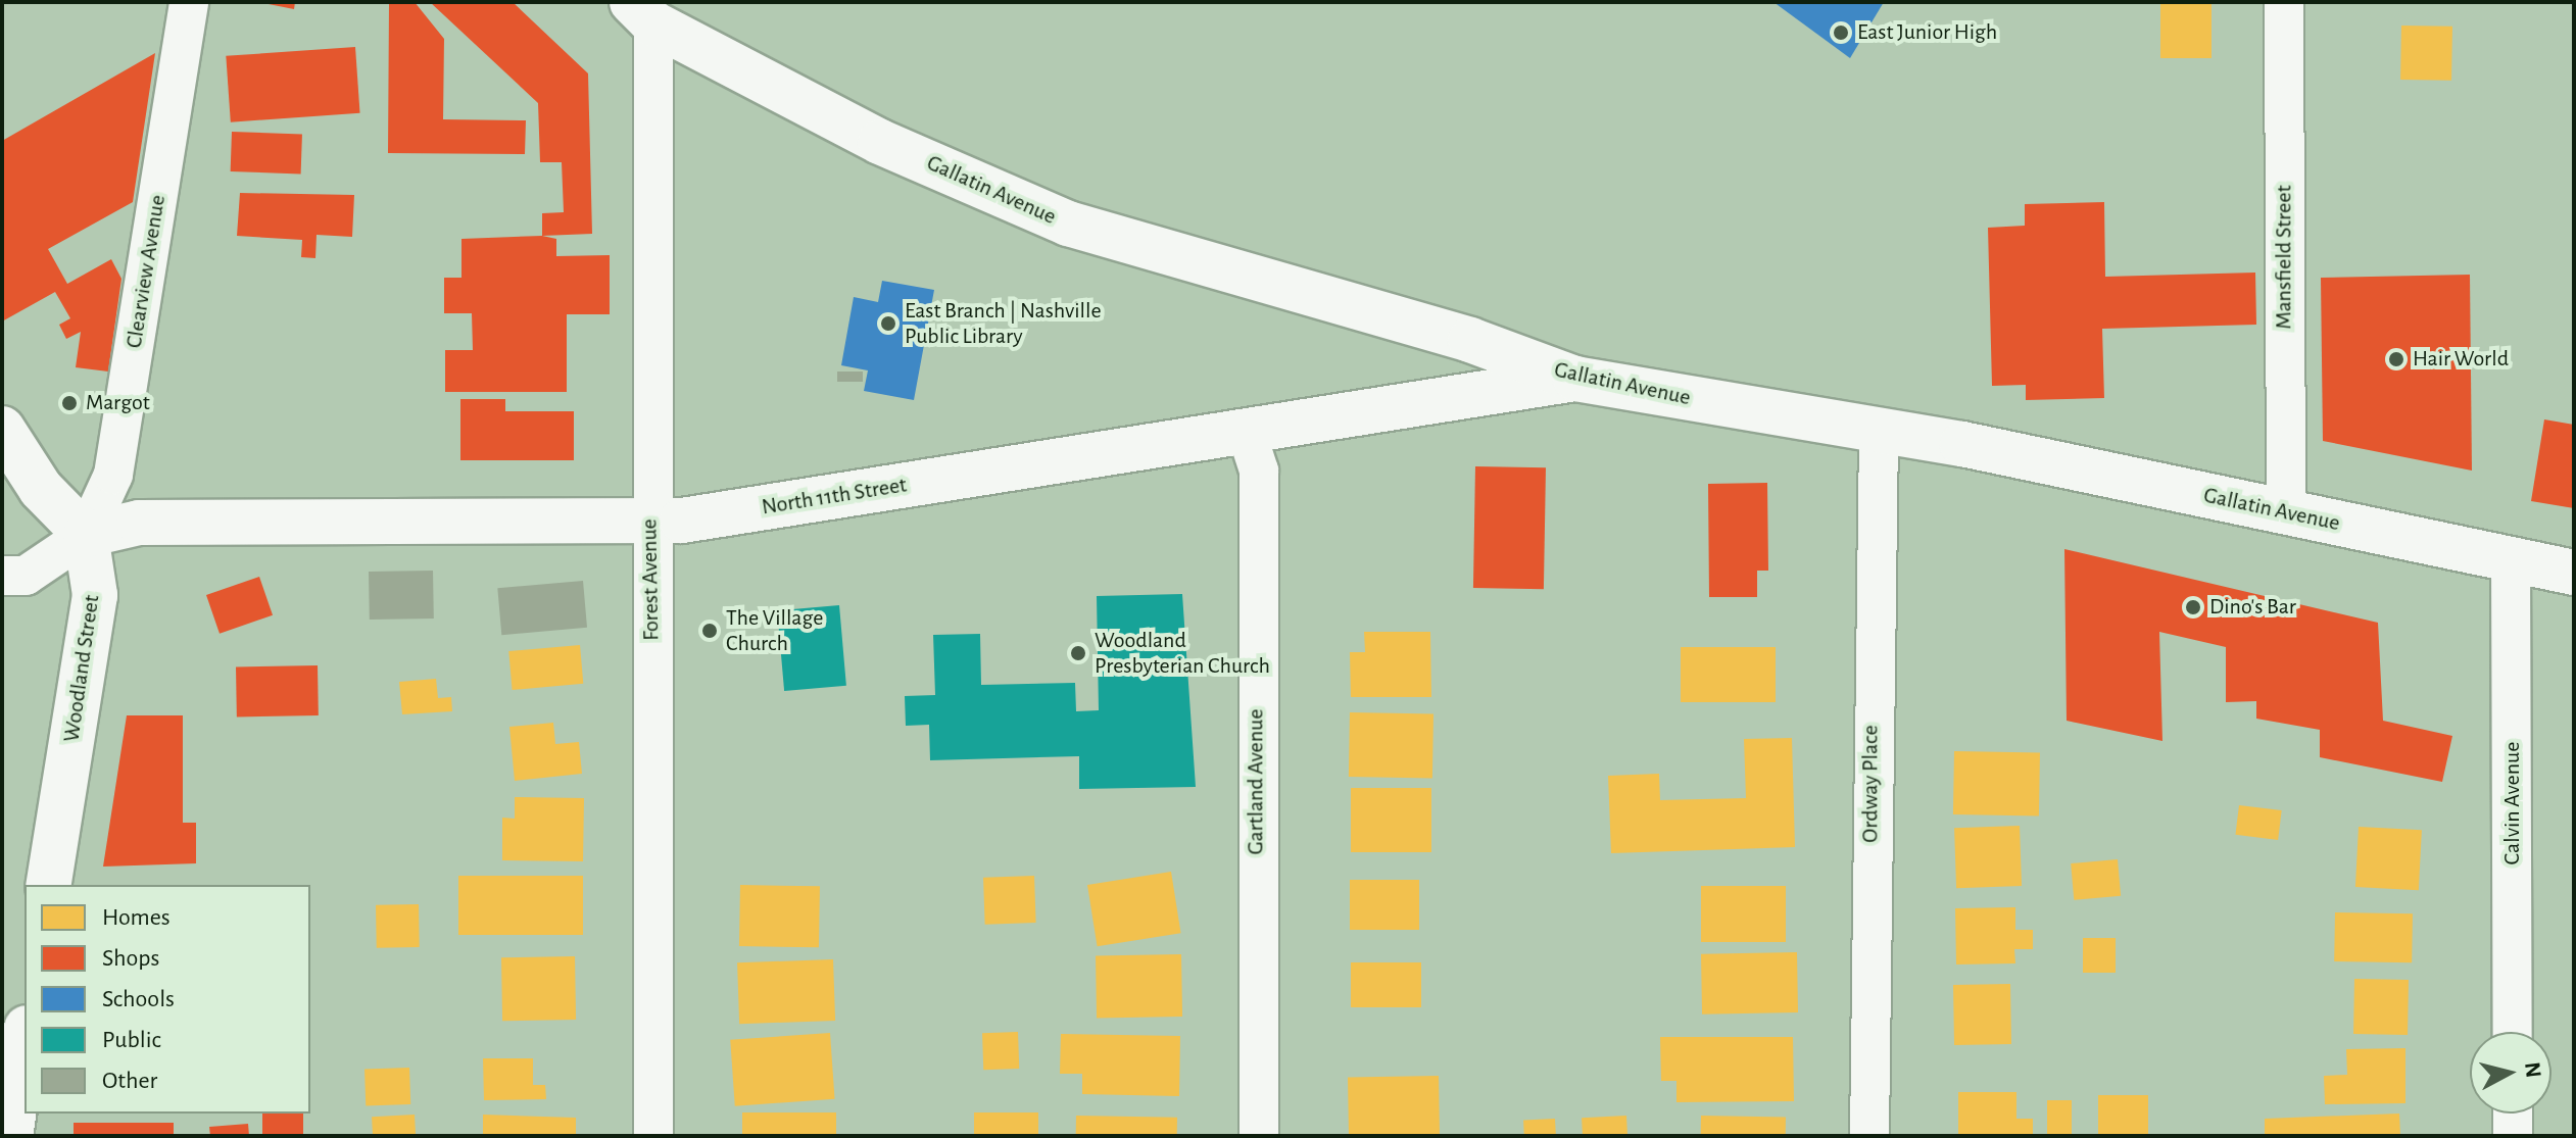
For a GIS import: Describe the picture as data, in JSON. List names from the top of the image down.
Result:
{
  "streets": {
    "street": [
      "Gallatin Avenue",
      "Mansfield Street",
      "Clearview Avenue",
      "North 11th Street",
      "Forest Avenue",
      "Woodland Street",
      "Gartland Avenue",
      "Ordway Place",
      "Calvin Avenue"
    ]
  },
  "crossings": [
    ["Gallatin Avenue", "Mansfield Street"],
    ["Gallatin Avenue", "North 11th Street"],
    ["Gallatin Avenue", "Forest Avenue"],
    ["Gallatin Avenue", "Ordway Place"],
    ["Gallatin Avenue", "Calvin Avenue"],
    ["Clearview Avenue", "North 11th Street"],
    ["Clearview Avenue", "Woodland Street"],
    ["North 11th Street", "Forest Avenue"],
    ["North 11th Street", "Woodland Street"],
    ["North 11th Street", "Gartland Avenue"]
  ],
  "places": [
    "East Junior High",
    "East Branch | Nashville Public Library",
    "Hair World",
    "Margot",
    "Dino's Bar",
    "The Village Church",
    "Woodland Presbyterian Church"
  ],
  "legend": [
    "Homes",
    "Shops",
    "Schools",
    "Public",
    "Other"
  ],
  "north": "right"
}
